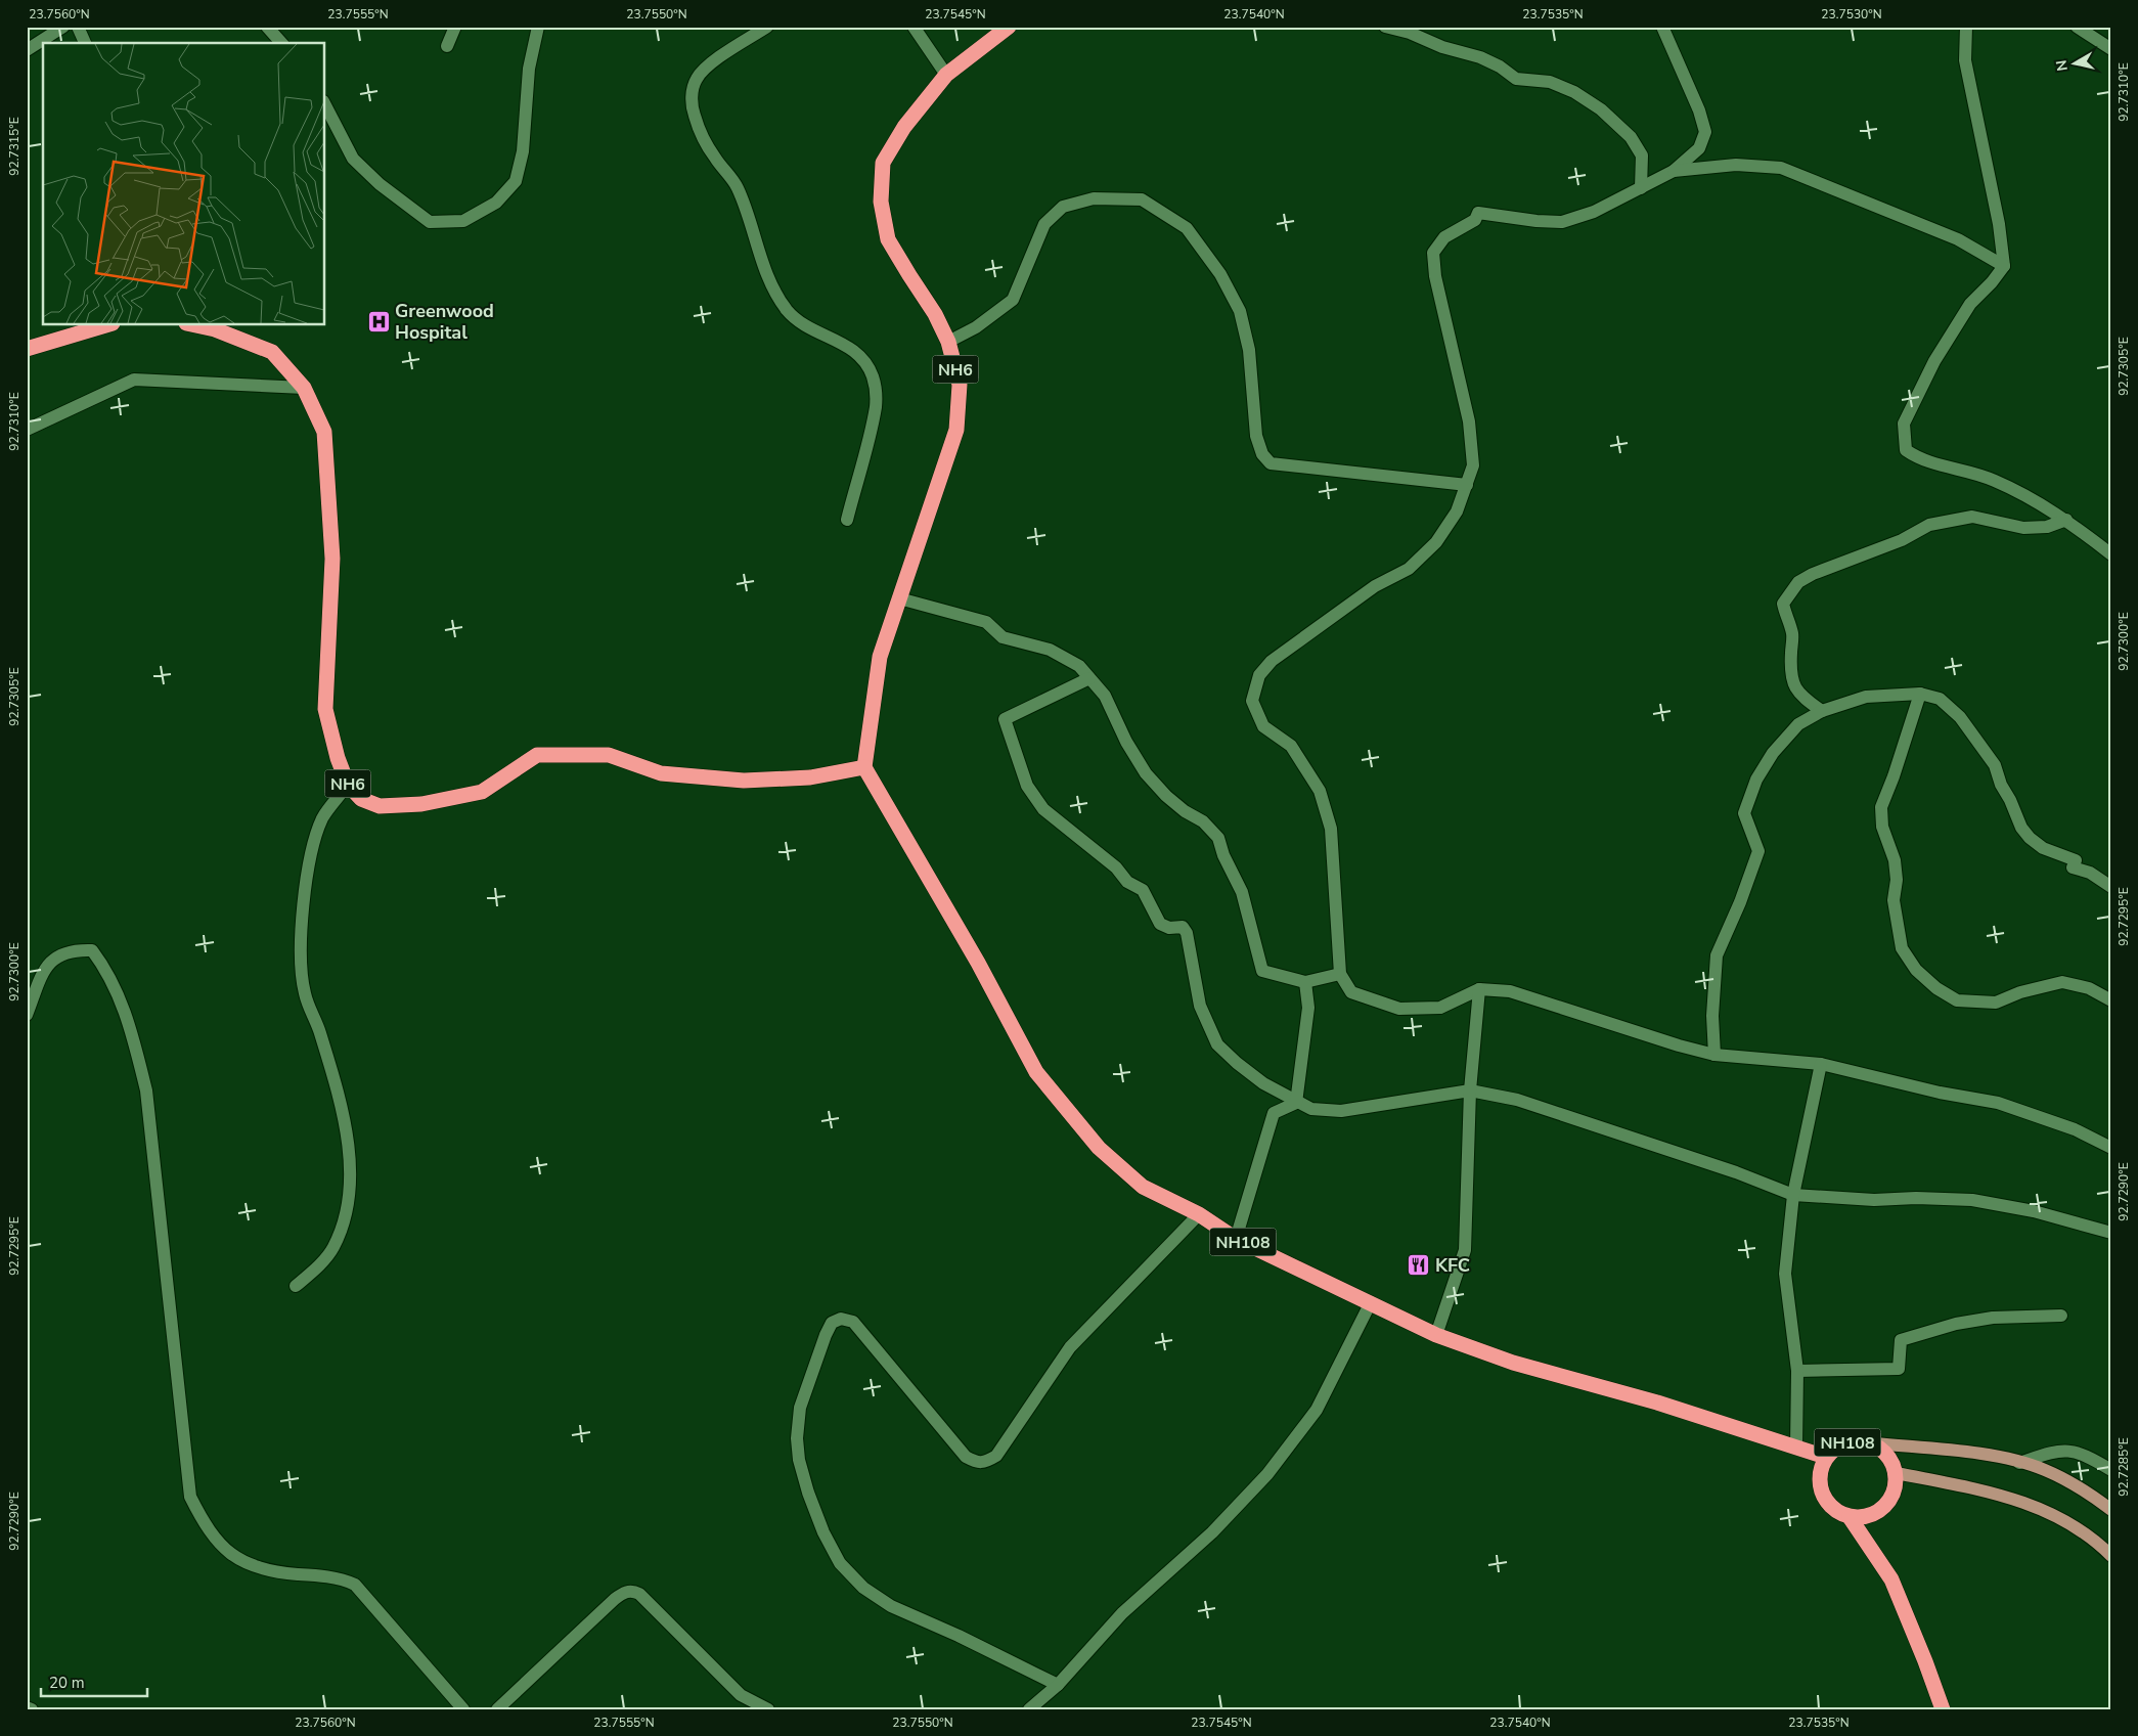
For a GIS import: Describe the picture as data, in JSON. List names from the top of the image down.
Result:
{
  "streets": {
    "highway": ["NH6", "NH108"]
  },
  "crossings": [
    ["NH6", "NH108"]
  ],
  "places": {
    "hospital": ["Greenwood Hospital"],
    "restaurant": ["KFC"]
  },
  "scale_bar": "20 m",
  "north": "left",
  "coordinates": [
    "23.7560°N",
    "23.7555°N",
    "23.7550°N",
    "23.7545°N",
    "23.7540°N",
    "23.7535°N",
    "23.7530°N",
    "92.7310°E",
    "92.7315°E",
    "92.7305°E",
    "92.7300°E",
    "92.7295°E",
    "92.7290°E",
    "92.7285°E"
  ]
}
